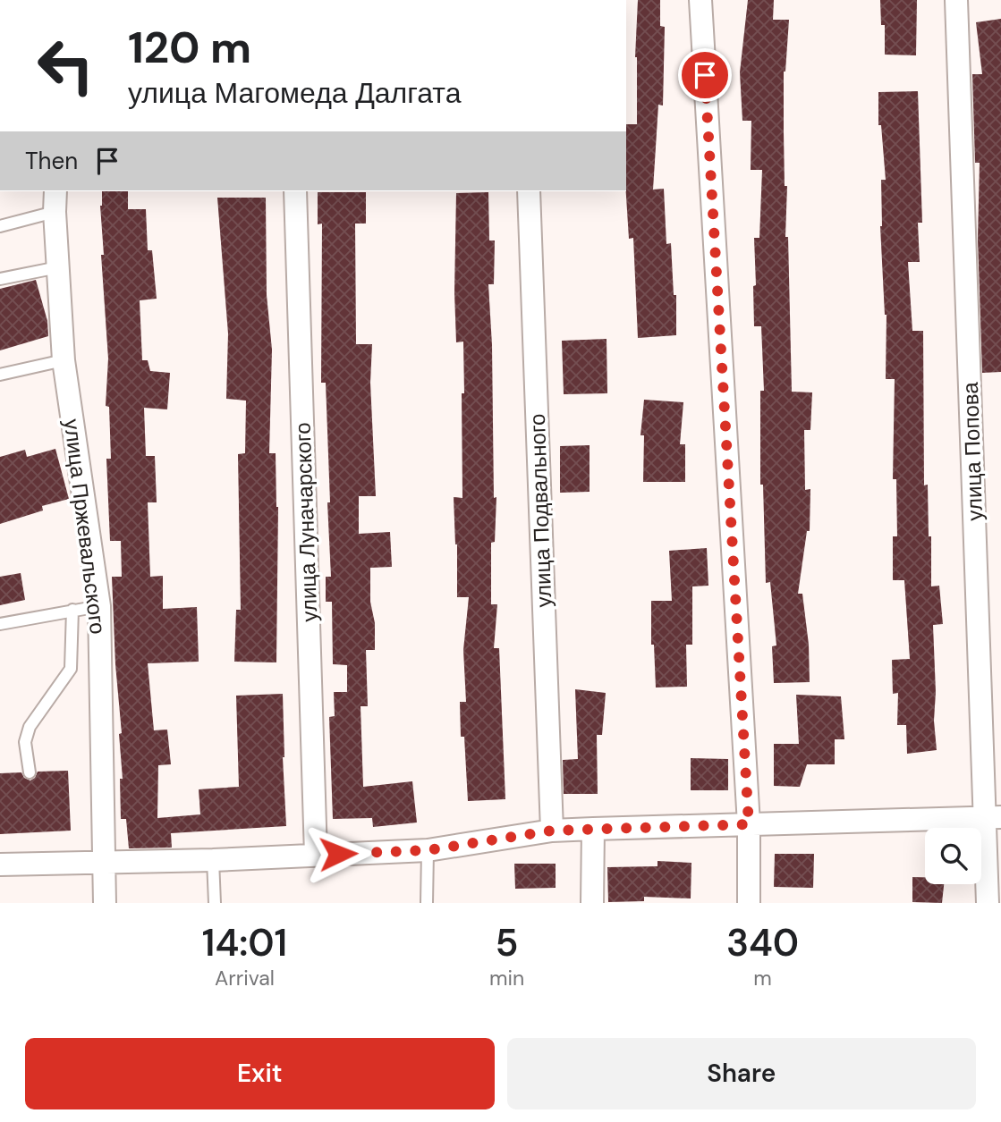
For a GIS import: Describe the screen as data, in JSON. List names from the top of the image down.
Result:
{
  "streets": {
    "street": [
      "улица Попова",
      "улица Подвального",
      "улица Луначарского",
      "улица Пржевальского"
    ]
  },
  "page": {
    "turn": ["120 m", "улица Магомеда Далгата"],
    "then": "Then",
    "eta": [
      "14:01",
      "Arrival",
      "5",
      "min",
      "340",
      "m"
    ],
    "buttons": ["Exit", "Share"]
  }
}
